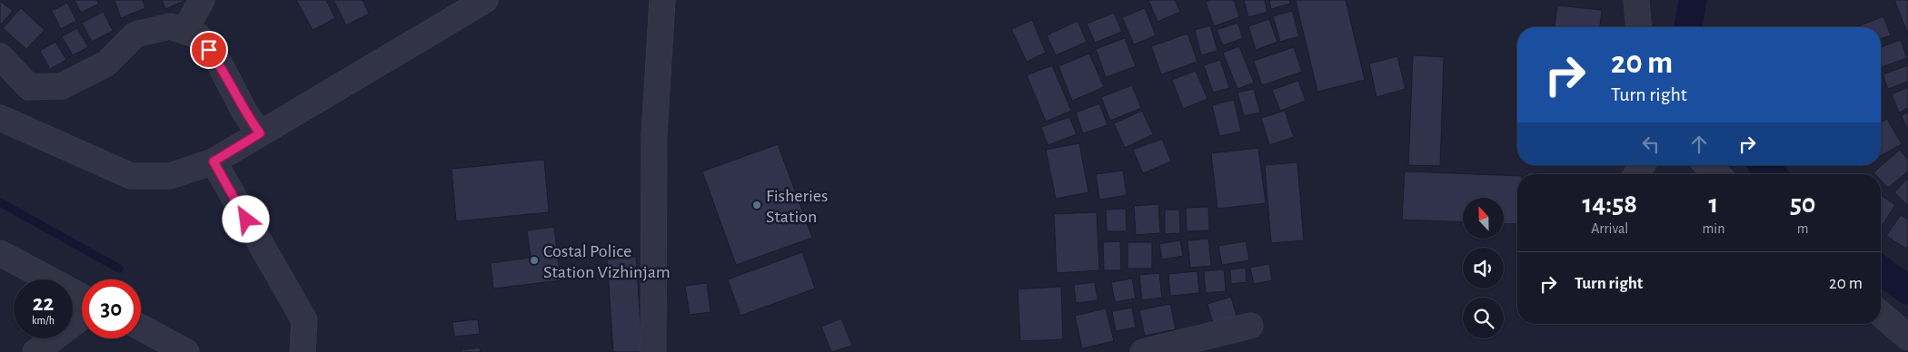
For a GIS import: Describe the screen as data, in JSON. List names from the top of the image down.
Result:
{
  "places": ["Fisheries Station", "Costal Police Station Vizhinjam"],
  "north": "top",
  "page": {
    "turn": ["20 m", "Turn right"],
    "eta": [
      "14:58",
      "Arrival",
      "1",
      "min",
      "50",
      "m"
    ],
    "list": [
      {
        "name": "Turn right",
        "value": "20 m"
      }
    ],
    "speed": "22 km/h",
    "limit": "30"
  }
}
